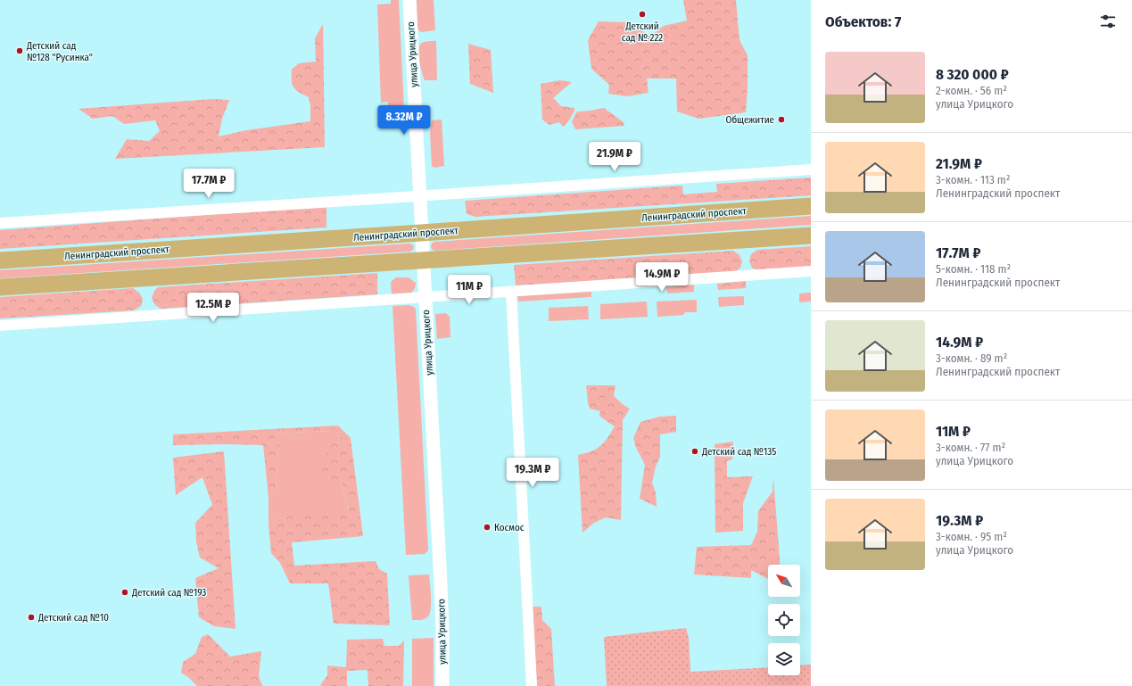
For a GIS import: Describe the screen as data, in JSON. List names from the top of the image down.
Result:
{
  "streets": {
    "main road": ["Ленинградский проспект"],
    "street": ["улица Урицкого"]
  },
  "crossings": [
    ["улица Урицкого", "Ленинградский проспект"]
  ],
  "places": [
    "Детский сад № 222",
    "Детский сад №128 \"Русинка\"",
    "Общежитие",
    "Детский сад №135",
    "Космос",
    "Детский сад №193",
    "Детский сад №10"
  ],
  "north": "top left",
  "page": {
    "heading": "Объектов: 7",
    "list": [
      {
        "name": "8 320 000 ₽",
        "note": "2-комн. · 56 m² · улица Урицкого"
      },
      {
        "name": "21.9M ₽",
        "note": "3-комн. · 113 m² · Ленинградский проспект"
      },
      {
        "name": "17.7M ₽",
        "note": "5-комн. · 118 m² · Ленинградский проспект"
      },
      {
        "name": "14.9M ₽",
        "note": "3-комн. · 89 m² · Ленинградский проспект"
      },
      {
        "name": "11M ₽",
        "note": "3-комн. · 77 m² · улица Урицкого"
      },
      {
        "name": "19.3M ₽",
        "note": "3-комн. · 95 m² · улица Урицкого"
      }
    ],
    "price": [
      "8.32M ₽",
      "21.9M ₽",
      "17.7M ₽",
      "14.9M ₽",
      "11M ₽",
      "12.5M ₽",
      "19.3M ₽"
    ]
  }
}
